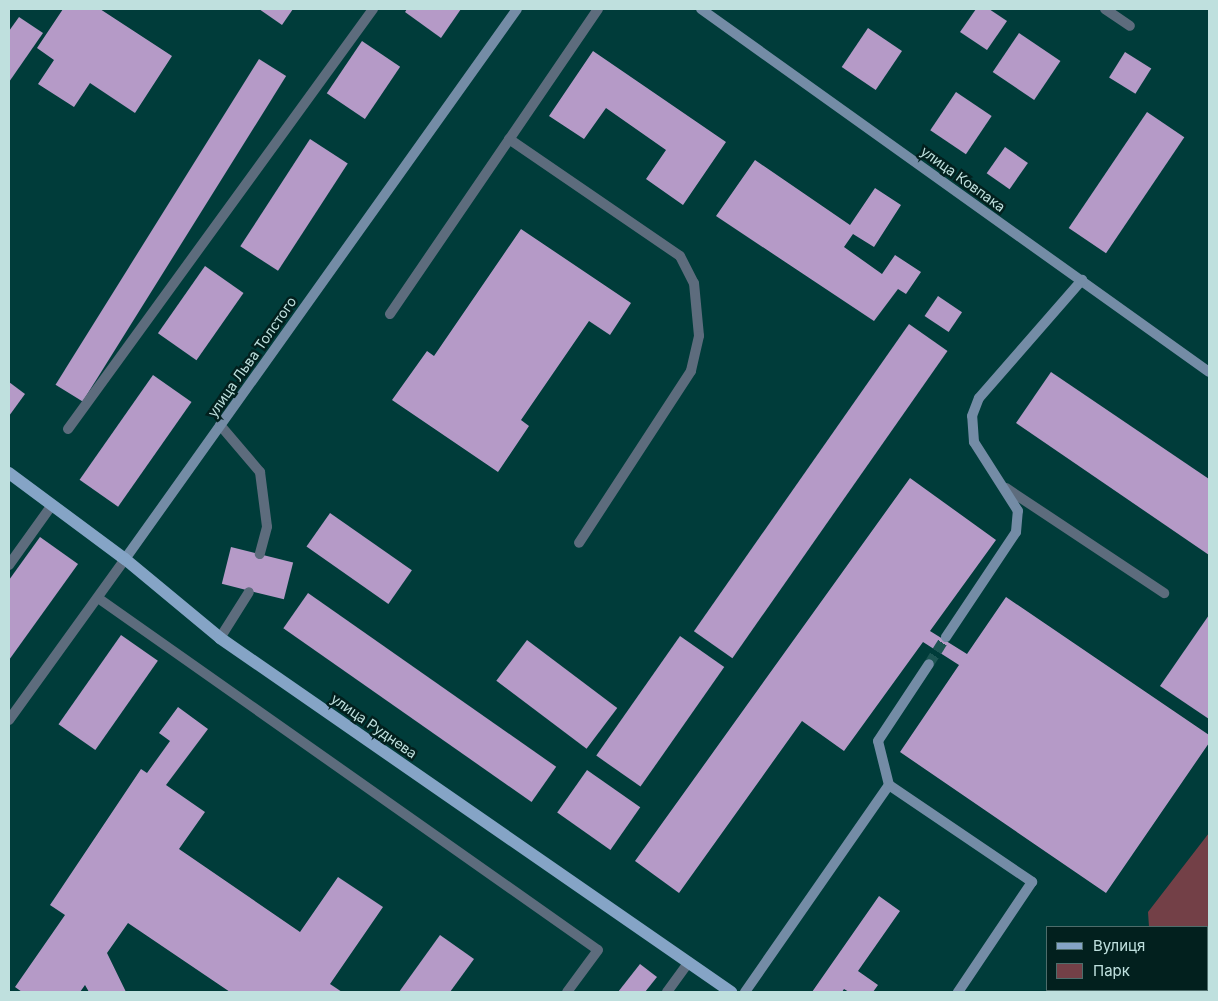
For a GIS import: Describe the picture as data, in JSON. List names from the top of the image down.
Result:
{
  "streets": {
    "main road": ["улица Ковпака", "улица Льва Толстого", "улица Руднева"]
  },
  "crossings": [
    ["улица Льва Толстого", "улица Руднева"]
  ],
  "legend": ["Вулиця", "Парк"]
}
